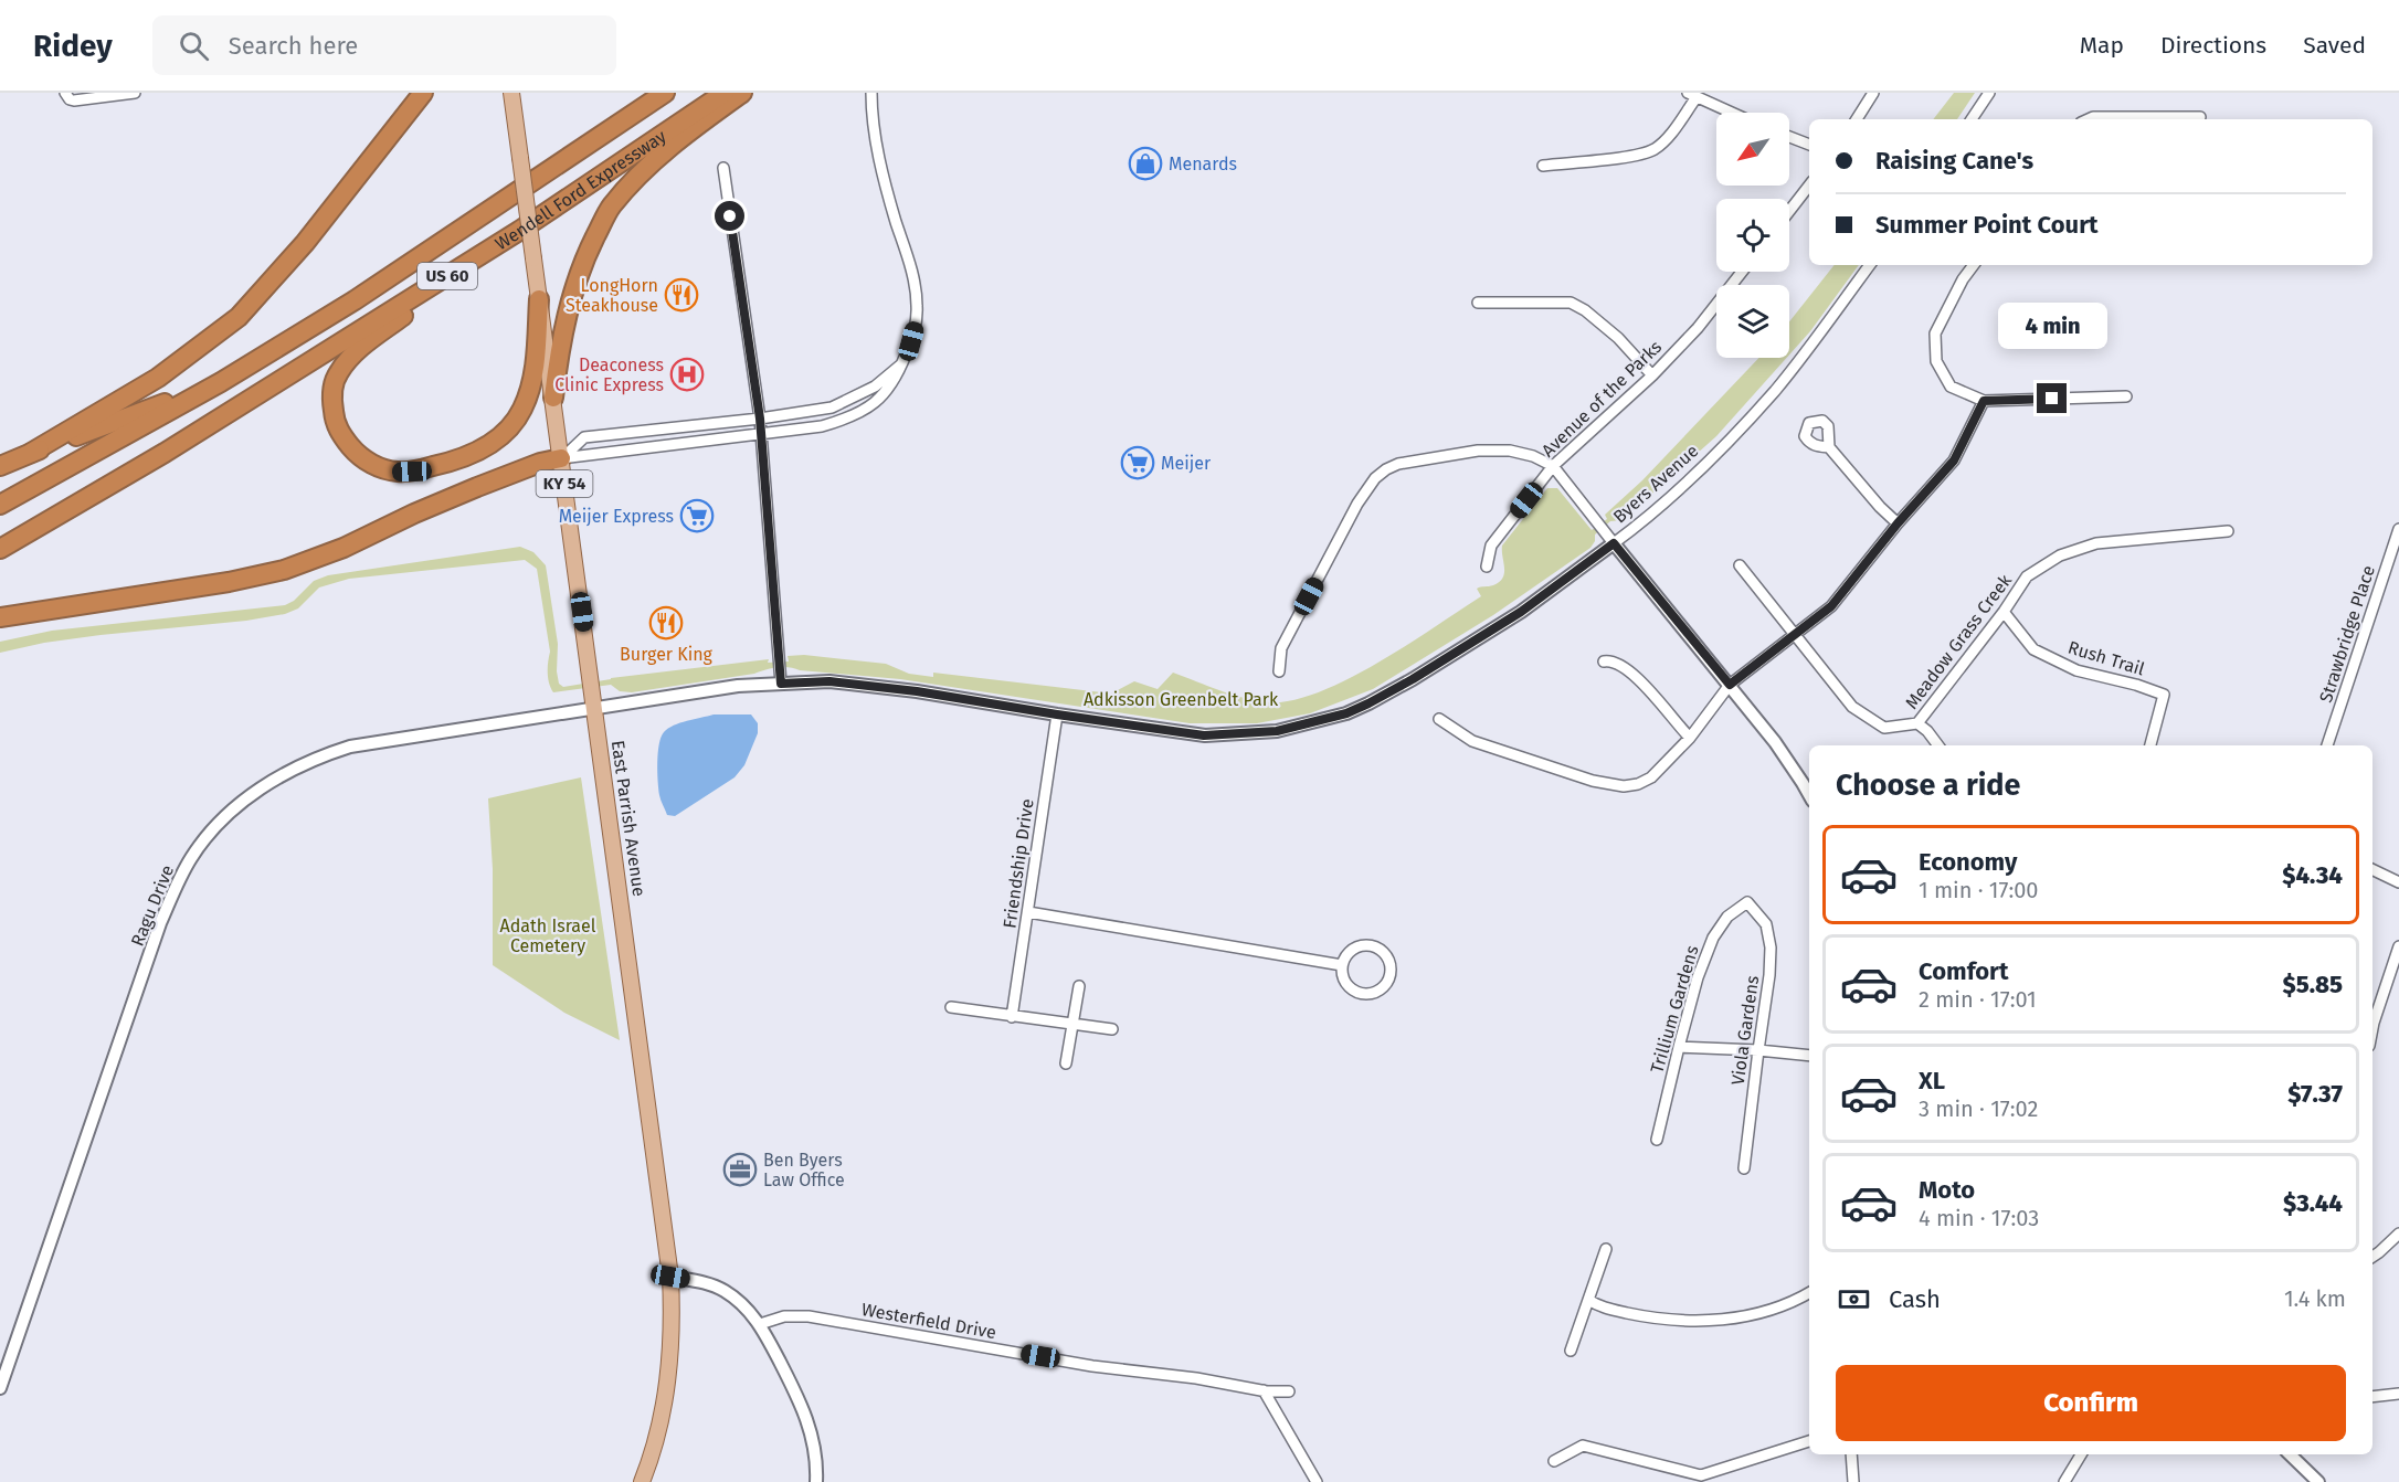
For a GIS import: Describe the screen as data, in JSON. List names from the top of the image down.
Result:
{
  "streets": {
    "highway": ["Wendell Ford Expressway", "US 60"],
    "main road": ["KY 54", "East Parrish Avenue"],
    "street": [
      "Avenue of the Parks",
      "Byers Avenue",
      "Strawbridge Place",
      "Meadow Grass Creek",
      "Rush Trail",
      "Friendship Drive",
      "Ragu Drive",
      "Trillium Gardens",
      "Viola Gardens",
      "Westerfield Drive"
    ]
  },
  "crossings": [
    ["Wendell Ford Expressway", "US 60"],
    ["Byers Avenue", "East Parrish Avenue"],
    ["Byers Avenue", "Friendship Drive"],
    ["Byers Avenue", "Ragu Drive"],
    ["Meadow Grass Creek", "Rush Trail"],
    ["East Parrish Avenue", "Ragu Drive"],
    ["Trillium Gardens", "Viola Gardens"]
  ],
  "parks": ["Adkisson Greenbelt Park", "Adath Israel Cemetery"],
  "places": {
    "shop": ["Menards"],
    "restaurant": ["LongHorn Steakhouse", "Burger King"],
    "hospital": ["Deaconess Clinic Express"],
    "supermarket": ["Meijer", "Meijer Express"],
    "office": ["Ben Byers Law Office"]
  },
  "north": "bottom left",
  "page": {
    "header": "Ridey",
    "search": "Search here",
    "nav": ["Map", "Directions", "Saved"],
    "banner": ["Raising Cane's", "Summer Point Court"],
    "bubble": "4 min",
    "heading": "Choose a ride",
    "list": [
      {
        "name": "Economy",
        "note": "1 min · 17:00",
        "value": "$4.34"
      },
      {
        "name": "Comfort",
        "note": "2 min · 17:01",
        "value": "$5.85"
      },
      {
        "name": "XL",
        "note": "3 min · 17:02",
        "value": "$7.37"
      },
      {
        "name": "Moto",
        "note": "4 min · 17:03",
        "value": "$3.44"
      }
    ],
    "pay": ["Cash", "1.4 km"],
    "buttons": "Confirm"
  }
}
